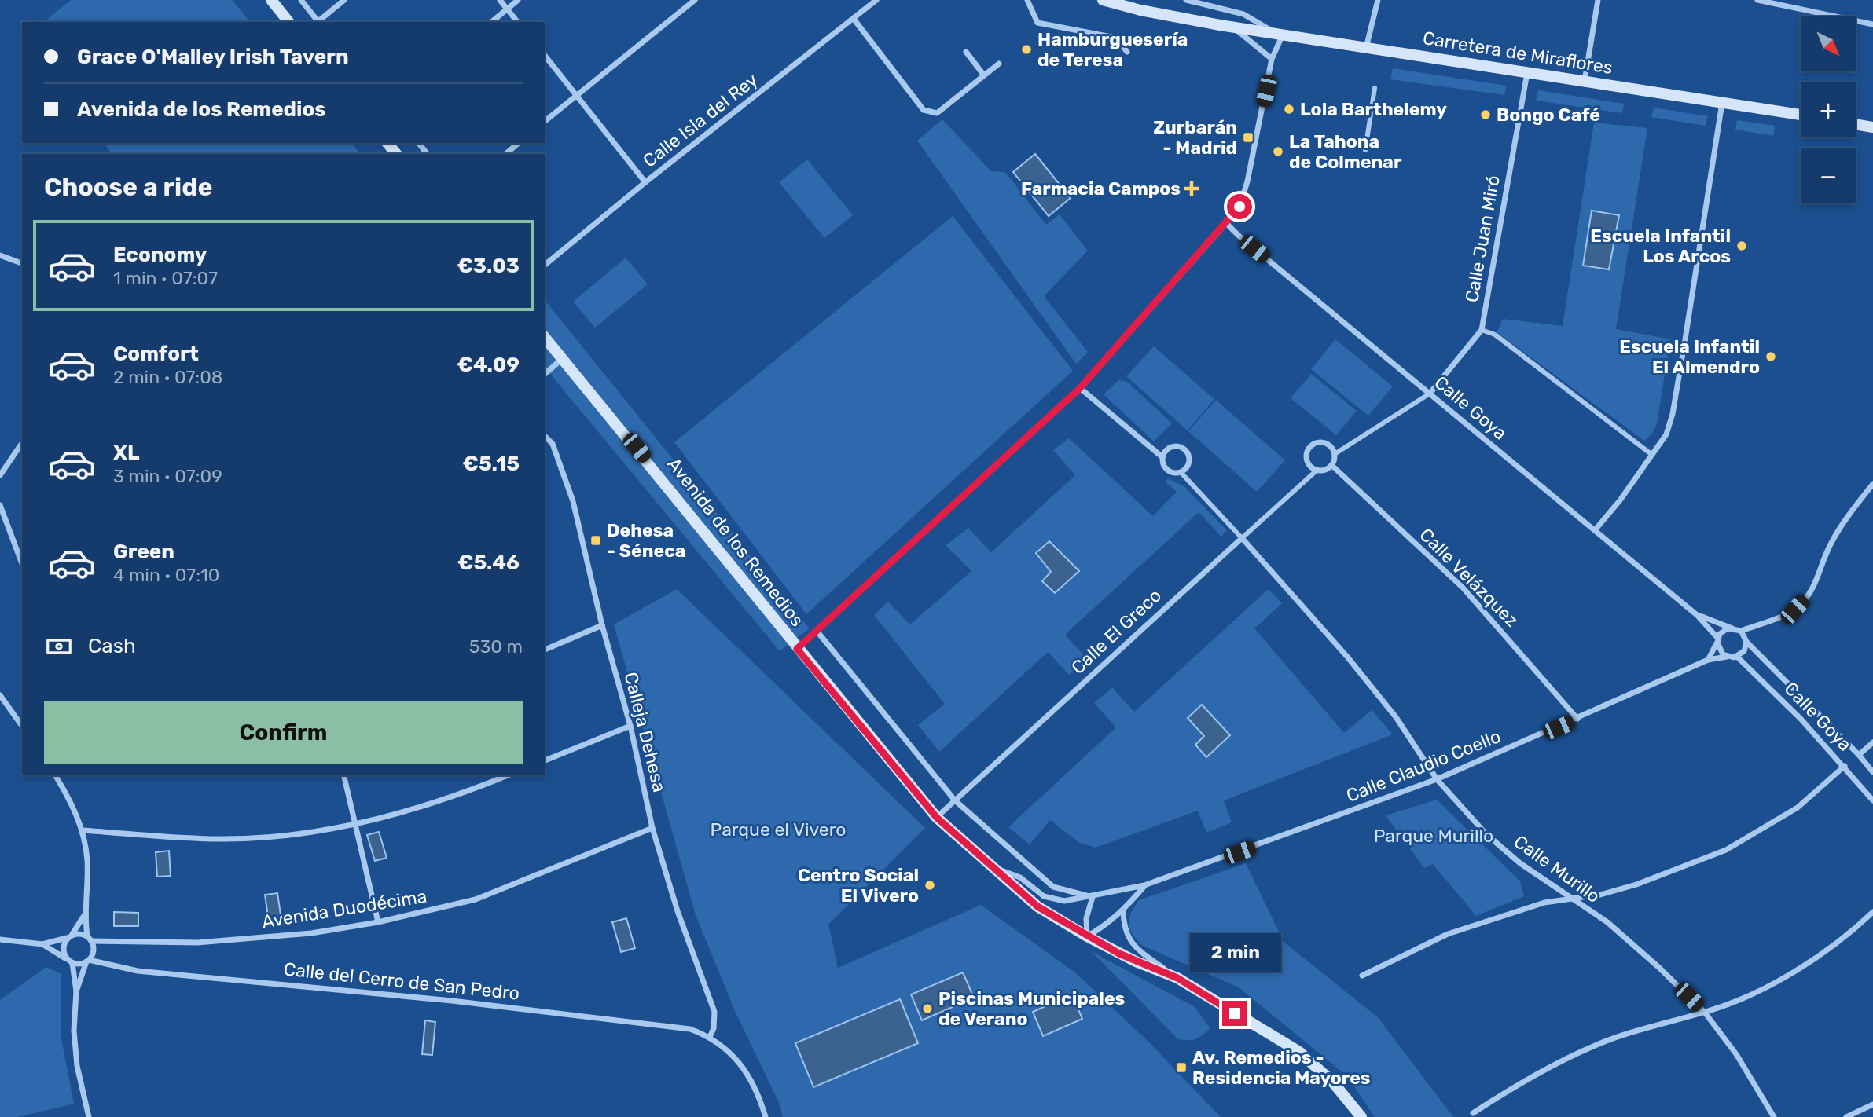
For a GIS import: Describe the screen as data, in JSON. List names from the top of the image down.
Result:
{
  "streets": {
    "main road": ["Carretera de Miraflores", "Avenida de los Remedios"],
    "street": [
      "Calle Isla del Rey",
      "Calle Juan Miró",
      "Calle Goya",
      "Calle Velázquez",
      "Calle El Greco",
      "Calleja Dehesa",
      "Calle Claudio Coello",
      "Calle Murillo",
      "Avenida Duodécima",
      "Calle del Cerro de San Pedro"
    ]
  },
  "crossings": [
    ["Carretera de Miraflores", "Calle Juan Miró"],
    ["Calle Juan Miró", "Calle Goya"],
    ["Calle Goya", "Calle Claudio Coello"],
    ["Avenida de los Remedios", "Calle El Greco"],
    ["Avenida de los Remedios", "Calle Claudio Coello"],
    ["Calle Velázquez", "Calle El Greco"],
    ["Calle Velázquez", "Calle Claudio Coello"],
    ["Calle El Greco", "Calle Murillo"],
    ["Calleja Dehesa", "Avenida Duodécima"],
    ["Calleja Dehesa", "Calle del Cerro de San Pedro"],
    ["Calle Claudio Coello", "Calle Murillo"],
    ["Avenida Duodécima", "Calle del Cerro de San Pedro"]
  ],
  "parks": ["Parque el Vivero", "Parque Murillo"],
  "places": {
    "other": [
      "Hamburguesería de Teresa",
      "Lola Barthelemy",
      "Bongo Café",
      "La Tahona de Colmenar",
      "Escuela Infantil Los Arcos",
      "Escuela Infantil El Almendro",
      "Centro Social El Vivero",
      "Piscinas Municipales de Verano"
    ],
    "transit": ["Zurbarán - Madrid", "Dehesa - Séneca", "Av. Remedios - Residencia Mayores"],
    "health": ["Farmacia Campos"]
  },
  "north": "bottom right",
  "page": {
    "map_buttons": ["+", "−"],
    "banner": ["Grace O'Malley Irish Tavern", "Avenida de los Remedios"],
    "heading": "Choose a ride",
    "list": [
      {
        "name": "Economy",
        "note": "1 min · 07:07",
        "value": "€3.03"
      },
      {
        "name": "Comfort",
        "note": "2 min · 07:08",
        "value": "€4.09"
      },
      {
        "name": "XL",
        "note": "3 min · 07:09",
        "value": "€5.15"
      },
      {
        "name": "Green",
        "note": "4 min · 07:10",
        "value": "€5.46"
      }
    ],
    "pay": ["Cash", "530 m"],
    "buttons": "Confirm",
    "bubble": "2 min"
  }
}
